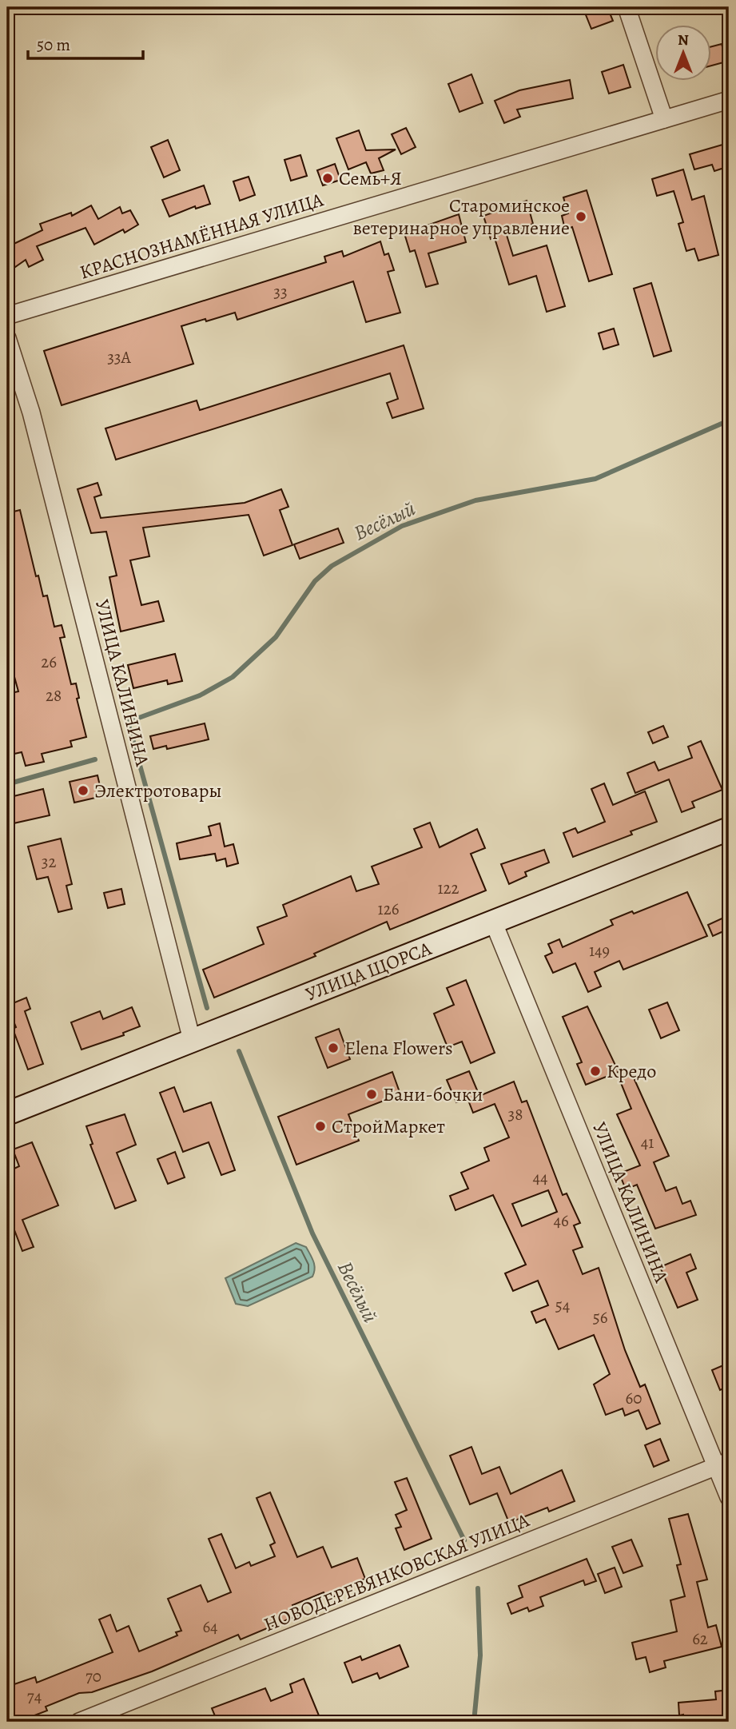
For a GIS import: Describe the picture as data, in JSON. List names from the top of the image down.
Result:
{
  "streets": {
    "main road": ["УЛИЦА ЩОРСА"],
    "street": ["КРАСНОЗНАМЁННАЯ УЛИЦА", "УЛИЦА КАЛИНИНА", "НОВОДЕРЕВЯНКОВСКАЯ УЛИЦА"]
  },
  "crossings": [
    ["УЛИЦА КАЛИНИНА", "УЛИЦА ЩОРСА"],
    ["УЛИЦА КАЛИНИНА", "НОВОДЕРЕВЯНКОВСКАЯ УЛИЦА"]
  ],
  "water": ["Весёлый"],
  "places": [
    "Семь+Я",
    "Староминское ветеринарное управление",
    "Электротовары",
    "Elena Flowers",
    "Кредо",
    "Бани-бочки",
    "СтройМаркет"
  ],
  "house_numbers": [
    "33",
    "33А",
    "26",
    "28",
    "32",
    "122",
    "126",
    "149",
    "38",
    "41",
    "44",
    "46",
    "54",
    "56",
    "60",
    "64",
    "62",
    "70",
    "74"
  ],
  "scale_bar": "50 m",
  "north": "top"
}
